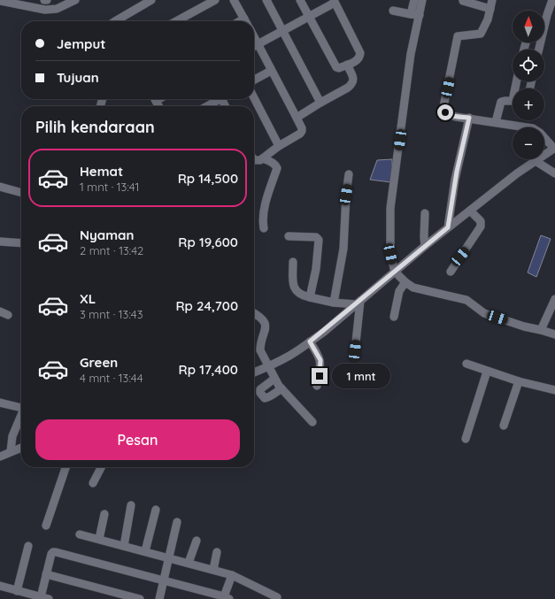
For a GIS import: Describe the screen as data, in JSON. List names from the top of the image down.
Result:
{
  "north": "top",
  "page": {
    "map_buttons": ["+", "−"],
    "banner": ["Jemput", "Tujuan"],
    "heading": "Pilih kendaraan",
    "list": [
      {
        "name": "Hemat",
        "note": "1 mnt · 13:41",
        "value": "Rp 14,500"
      },
      {
        "name": "Nyaman",
        "note": "2 mnt · 13:42",
        "value": "Rp 19,600"
      },
      {
        "name": "XL",
        "note": "3 mnt · 13:43",
        "value": "Rp 24,700"
      },
      {
        "name": "Green",
        "note": "4 mnt · 13:44",
        "value": "Rp 17,400"
      }
    ],
    "bubble": "1 mnt",
    "buttons": "Pesan"
  }
}
